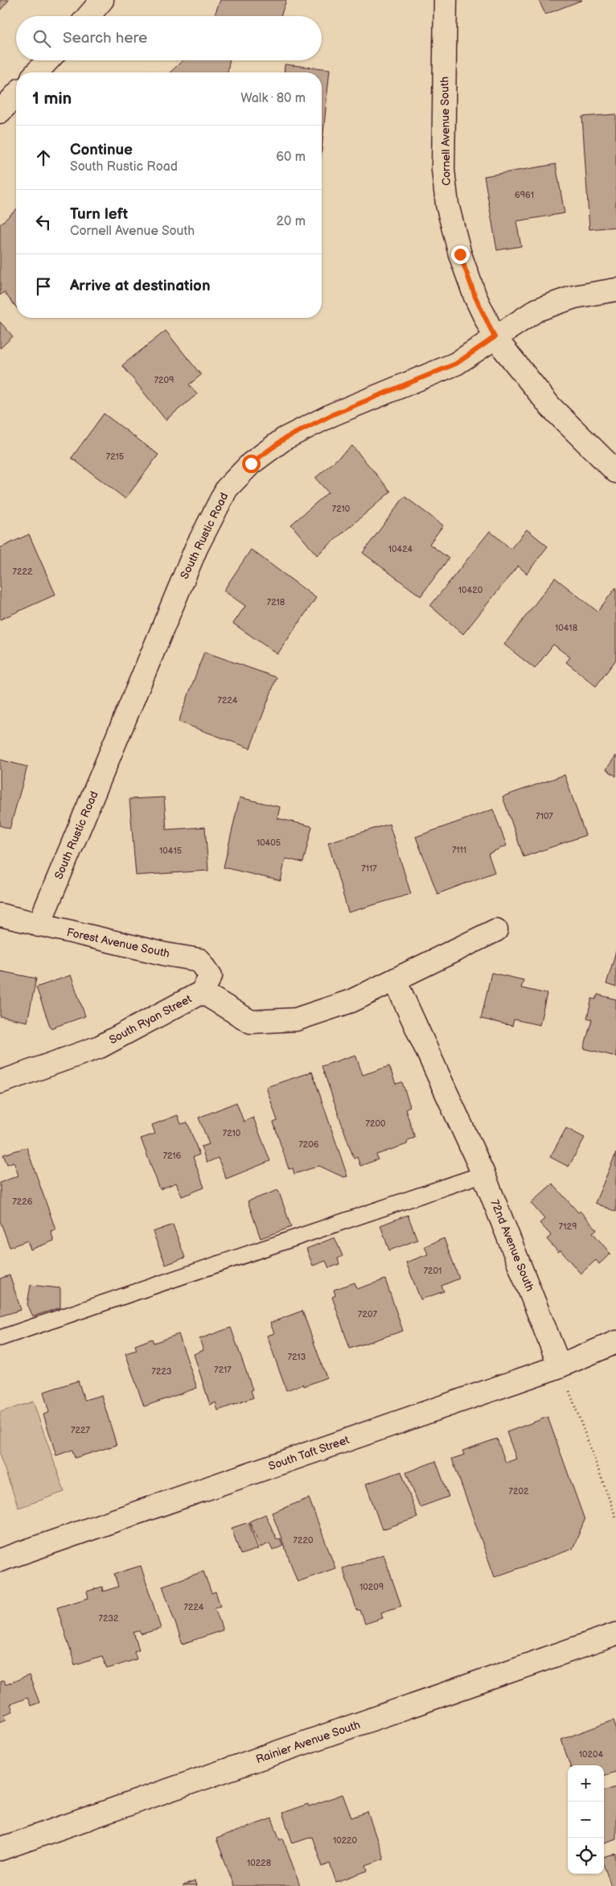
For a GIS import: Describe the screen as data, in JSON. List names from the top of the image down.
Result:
{
  "streets": {
    "street": [
      "Cornell Avenue South",
      "South Rustic Road",
      "Forest Avenue South",
      "South Ryan Street",
      "72nd Avenue South",
      "South Taft Street",
      "Rainier Avenue South"
    ]
  },
  "crossings": [
    ["Cornell Avenue South", "South Rustic Road"],
    ["South Rustic Road", "Forest Avenue South"],
    ["Forest Avenue South", "South Ryan Street"],
    ["South Ryan Street", "72nd Avenue South"],
    ["72nd Avenue South", "South Taft Street"]
  ],
  "house_numbers": [
    "6961",
    "7209",
    "7215",
    "7210",
    "10424",
    "7222",
    "10420",
    "7218",
    "10418",
    "7224",
    "7107",
    "10405",
    "7111",
    "10415",
    "7117",
    "7200",
    "7210",
    "7206",
    "7216",
    "7226",
    "7129",
    "7201",
    "7207",
    "7213",
    "7217",
    "7223",
    "7227",
    "7202",
    "7220",
    "10209",
    "7224",
    "7232",
    "10204",
    "10220",
    "10228"
  ],
  "page": {
    "search": "Search here",
    "heading": ["1 min", "Walk · 80 m"],
    "list": [
      ["Continue", "South Rustic Road", "60 m"],
      ["Turn left", "Cornell Avenue South", "20 m"],
      "Arrive at destination"
    ],
    "map_buttons": ["+", "−"]
  }
}
